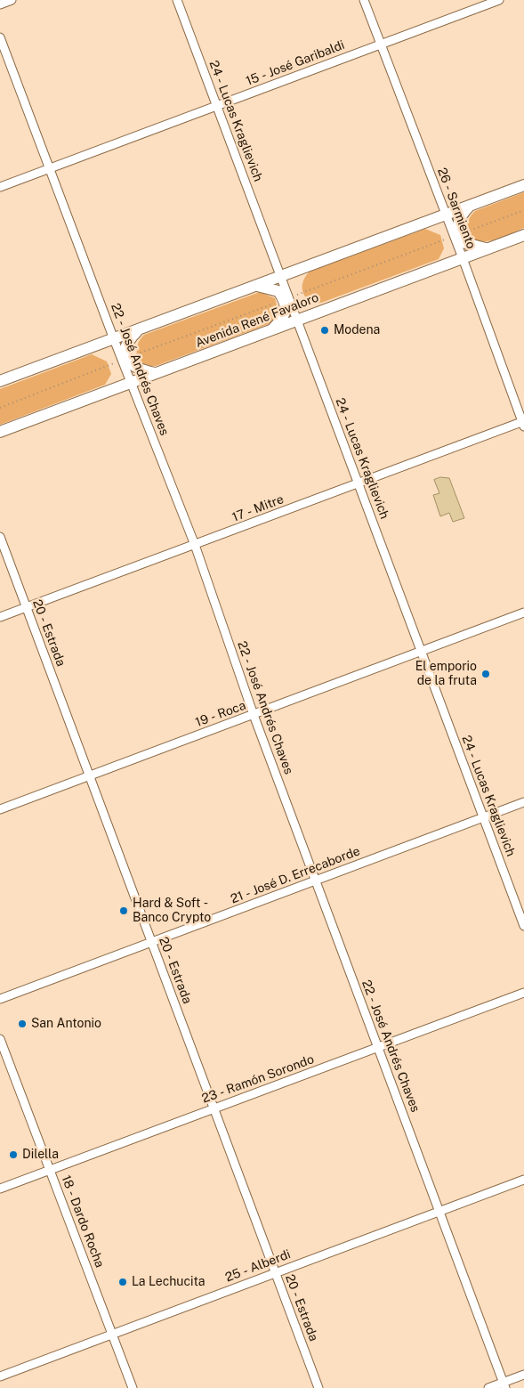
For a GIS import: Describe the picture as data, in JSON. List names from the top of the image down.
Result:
{
  "streets": {
    "main road": ["Avenida René Favaloro"],
    "street": [
      "15 - José Garibaldi",
      "24 - Lucas Kraglievich",
      "26 - Sarmiento",
      "22 - José Andrés Chaves",
      "17 - Mitre",
      "20 - Estrada",
      "19 - Roca",
      "21 - José D. Errecaborde",
      "23 - Ramón Sorondo",
      "18 - Dardo Rocha",
      "25 - Alberdi"
    ]
  },
  "crossings": [
    ["15 - José Garibaldi", "24 - Lucas Kraglievich"],
    ["15 - José Garibaldi", "26 - Sarmiento"],
    ["15 - José Garibaldi", "22 - José Andrés Chaves"],
    ["24 - Lucas Kraglievich", "Avenida René Favaloro"],
    ["24 - Lucas Kraglievich", "17 - Mitre"],
    ["24 - Lucas Kraglievich", "19 - Roca"],
    ["24 - Lucas Kraglievich", "21 - José D. Errecaborde"],
    ["26 - Sarmiento", "Avenida René Favaloro"],
    ["26 - Sarmiento", "17 - Mitre"],
    ["Avenida René Favaloro", "22 - José Andrés Chaves"],
    ["22 - José Andrés Chaves", "17 - Mitre"],
    ["22 - José Andrés Chaves", "19 - Roca"],
    ["22 - José Andrés Chaves", "21 - José D. Errecaborde"],
    ["22 - José Andrés Chaves", "23 - Ramón Sorondo"],
    ["22 - José Andrés Chaves", "25 - Alberdi"],
    ["17 - Mitre", "20 - Estrada"],
    ["20 - Estrada", "19 - Roca"],
    ["20 - Estrada", "21 - José D. Errecaborde"],
    ["20 - Estrada", "23 - Ramón Sorondo"],
    ["20 - Estrada", "25 - Alberdi"],
    ["23 - Ramón Sorondo", "18 - Dardo Rocha"],
    ["18 - Dardo Rocha", "25 - Alberdi"]
  ],
  "places": [
    "Modena",
    "El emporio de la fruta",
    "Hard & Soft - Banco Crypto",
    "San Antonio",
    "Dilella",
    "La Lechucita"
  ]
}
